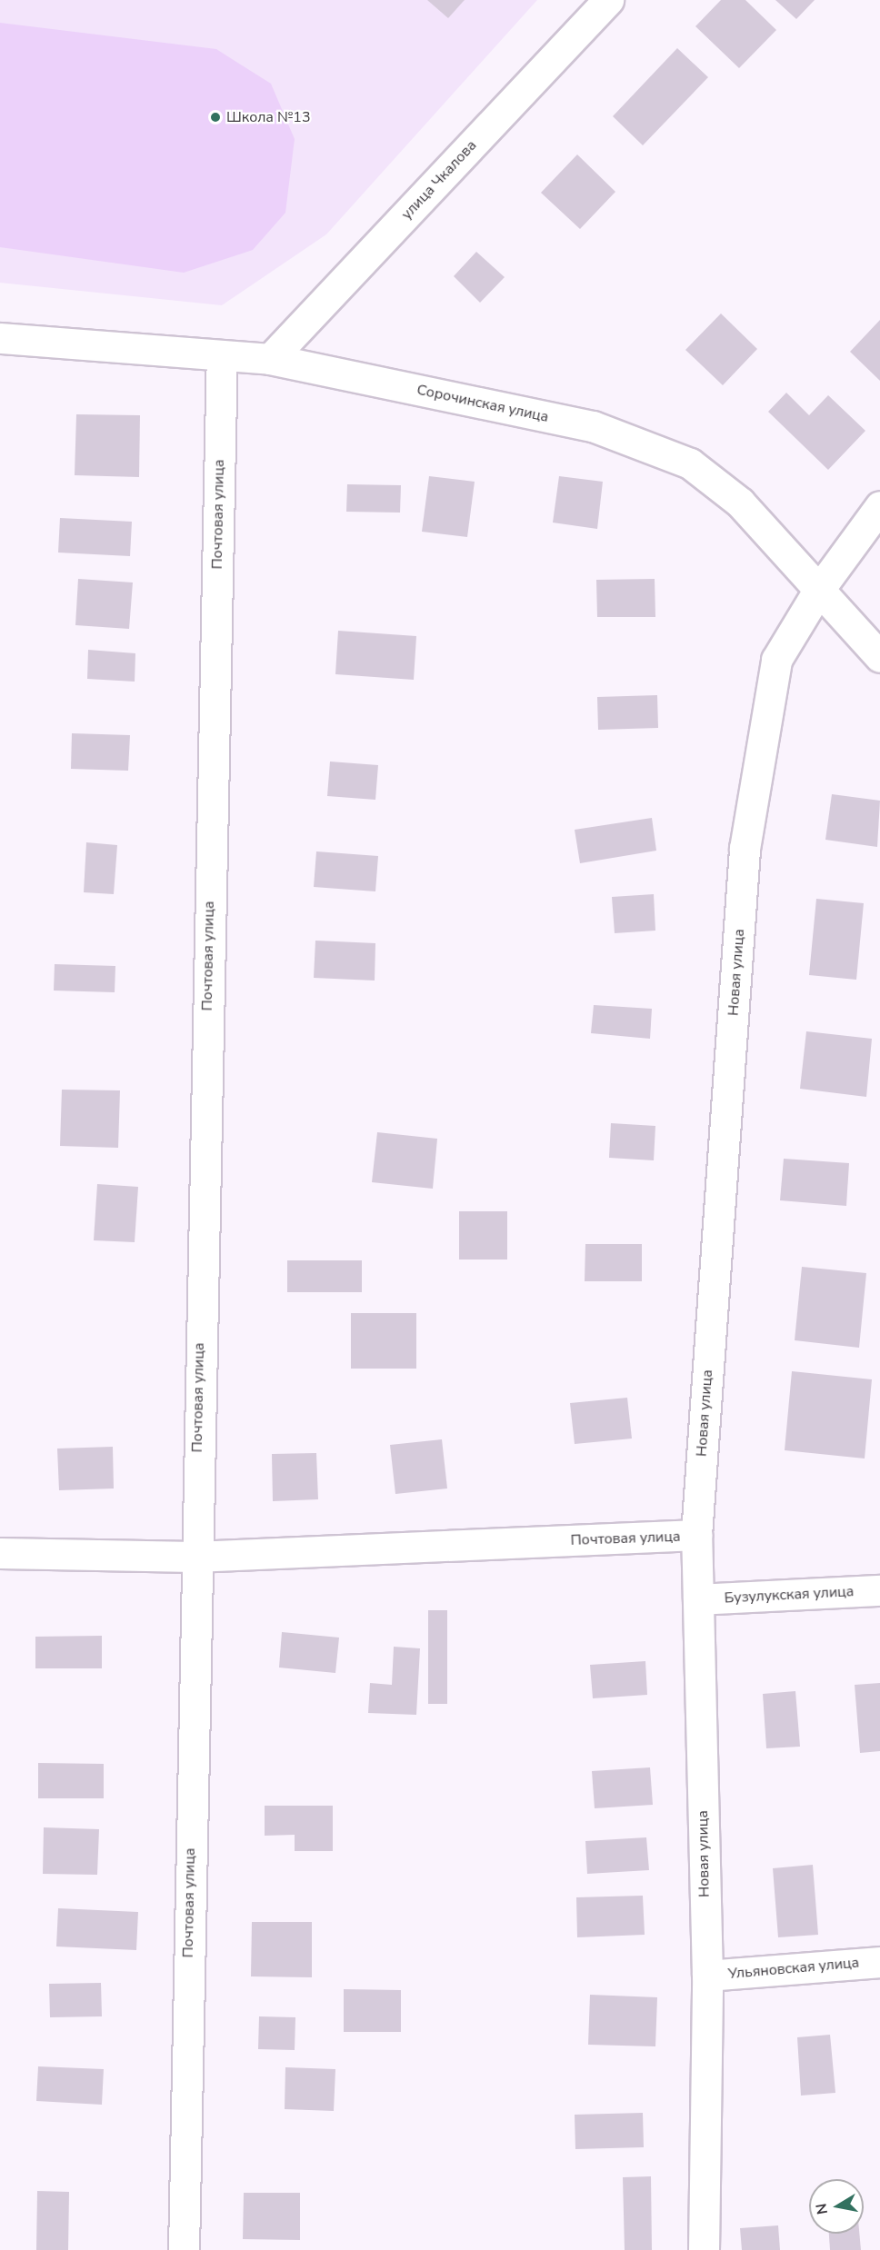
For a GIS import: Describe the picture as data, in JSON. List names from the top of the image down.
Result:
{
  "streets": {
    "street": [
      "улица Чкалова",
      "Сорочинская улица",
      "Почтовая улица",
      "Новая улица",
      "Бузулукская улица",
      "Ульяновская улица"
    ]
  },
  "crossings": [
    ["улица Чкалова", "Сорочинская улица"],
    ["Сорочинская улица", "Почтовая улица"],
    ["Сорочинская улица", "Новая улица"],
    ["Почтовая улица", "Новая улица"],
    ["Новая улица", "Бузулукская улица"],
    ["Новая улица", "Ульяновская улица"]
  ],
  "places": ["Школа №13"],
  "north": "left"
}
